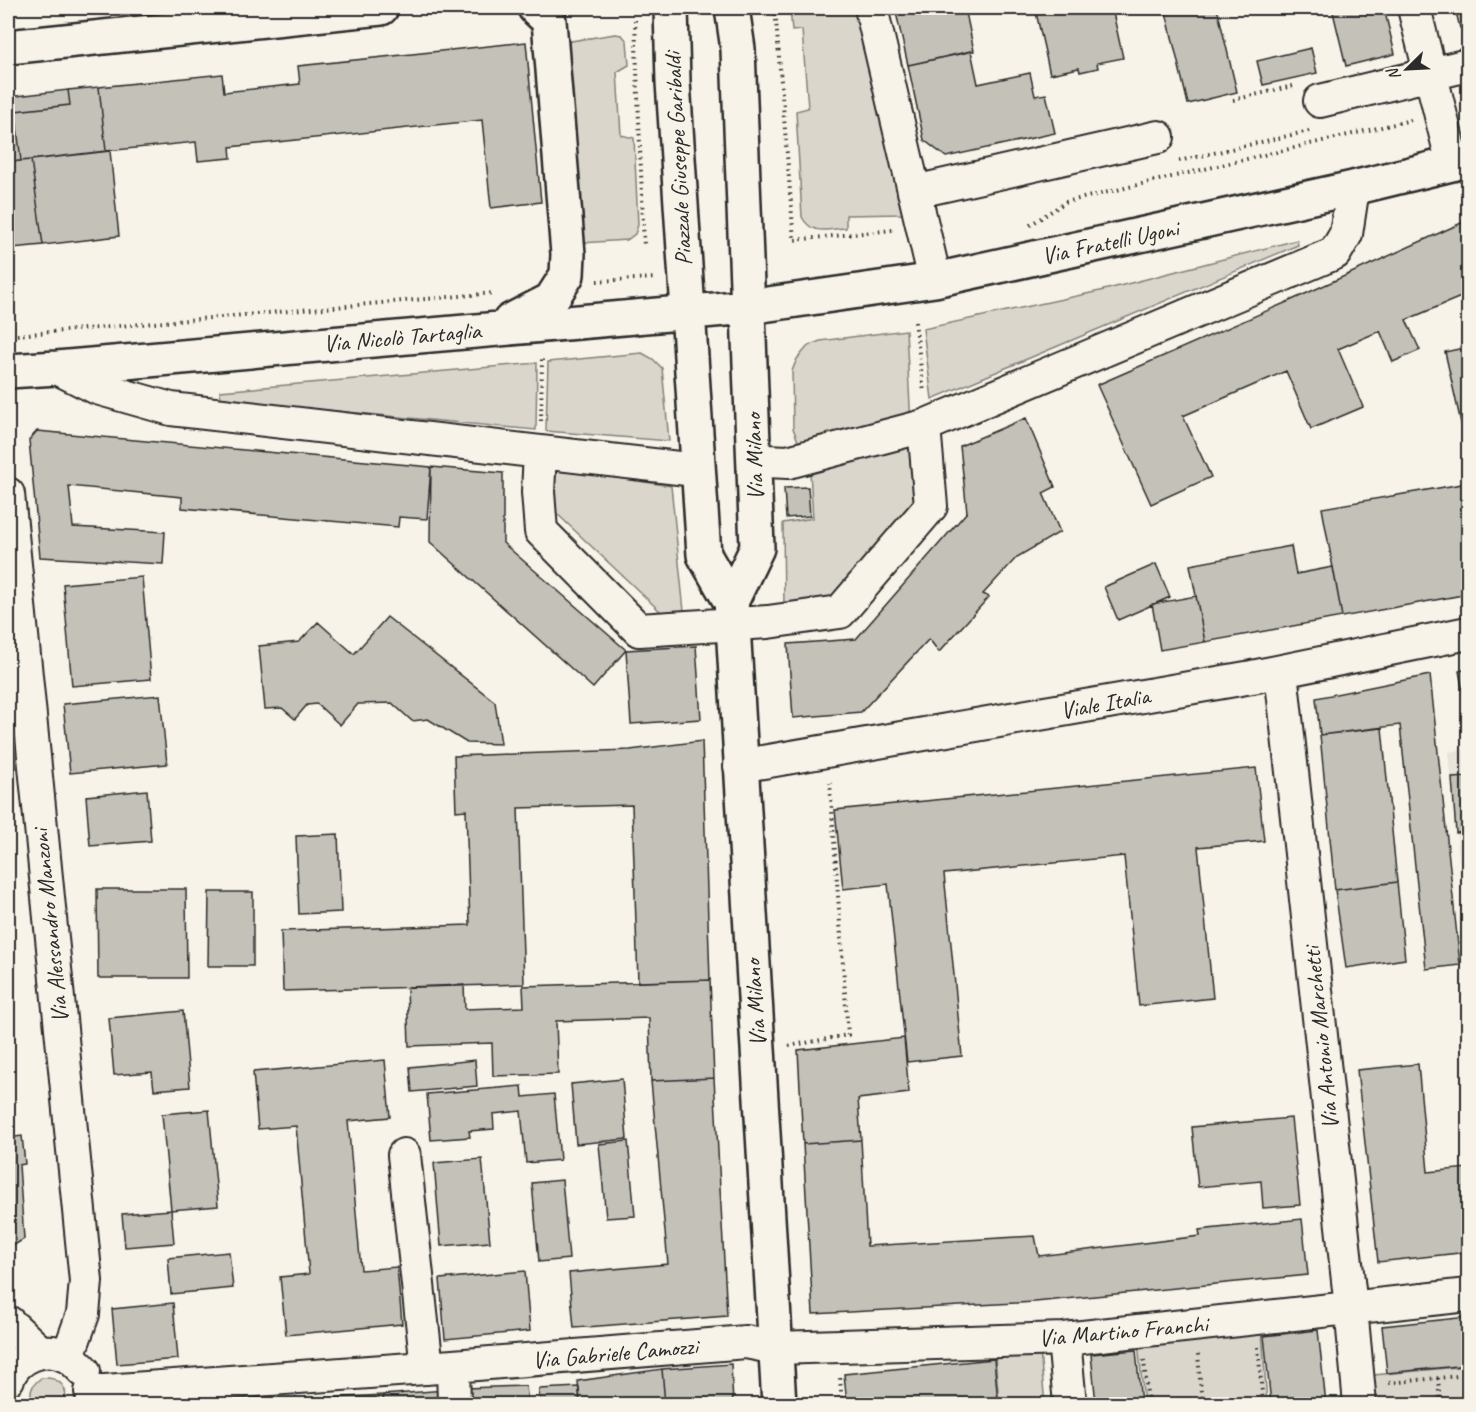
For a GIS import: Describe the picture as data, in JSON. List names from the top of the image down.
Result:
{
  "streets": {
    "main road": [
      "Piazzale Giuseppe Garibaldi",
      "Via Fratelli Ugoni",
      "Via Nicolò Tartaglia",
      "Via Milano"
    ],
    "street": [
      "Viale Italia",
      "Via Alessandro Manzoni",
      "Via Antonio Marchetti",
      "Via Martino Franchi",
      "Via Gabriele Camozzi"
    ]
  },
  "crossings": [
    ["Piazzale Giuseppe Garibaldi", "Via Nicolò Tartaglia"],
    ["Piazzale Giuseppe Garibaldi", "Via Milano"],
    ["Via Fratelli Ugoni", "Via Nicolò Tartaglia"],
    ["Via Fratelli Ugoni", "Via Milano"],
    ["Via Nicolò Tartaglia", "Via Milano"],
    ["Via Milano", "Viale Italia"],
    ["Via Milano", "Via Martino Franchi"],
    ["Via Milano", "Via Gabriele Camozzi"],
    ["Viale Italia", "Via Antonio Marchetti"],
    ["Via Antonio Marchetti", "Via Martino Franchi"],
    ["Via Martino Franchi", "Via Gabriele Camozzi"]
  ],
  "north": "bottom left"
}
